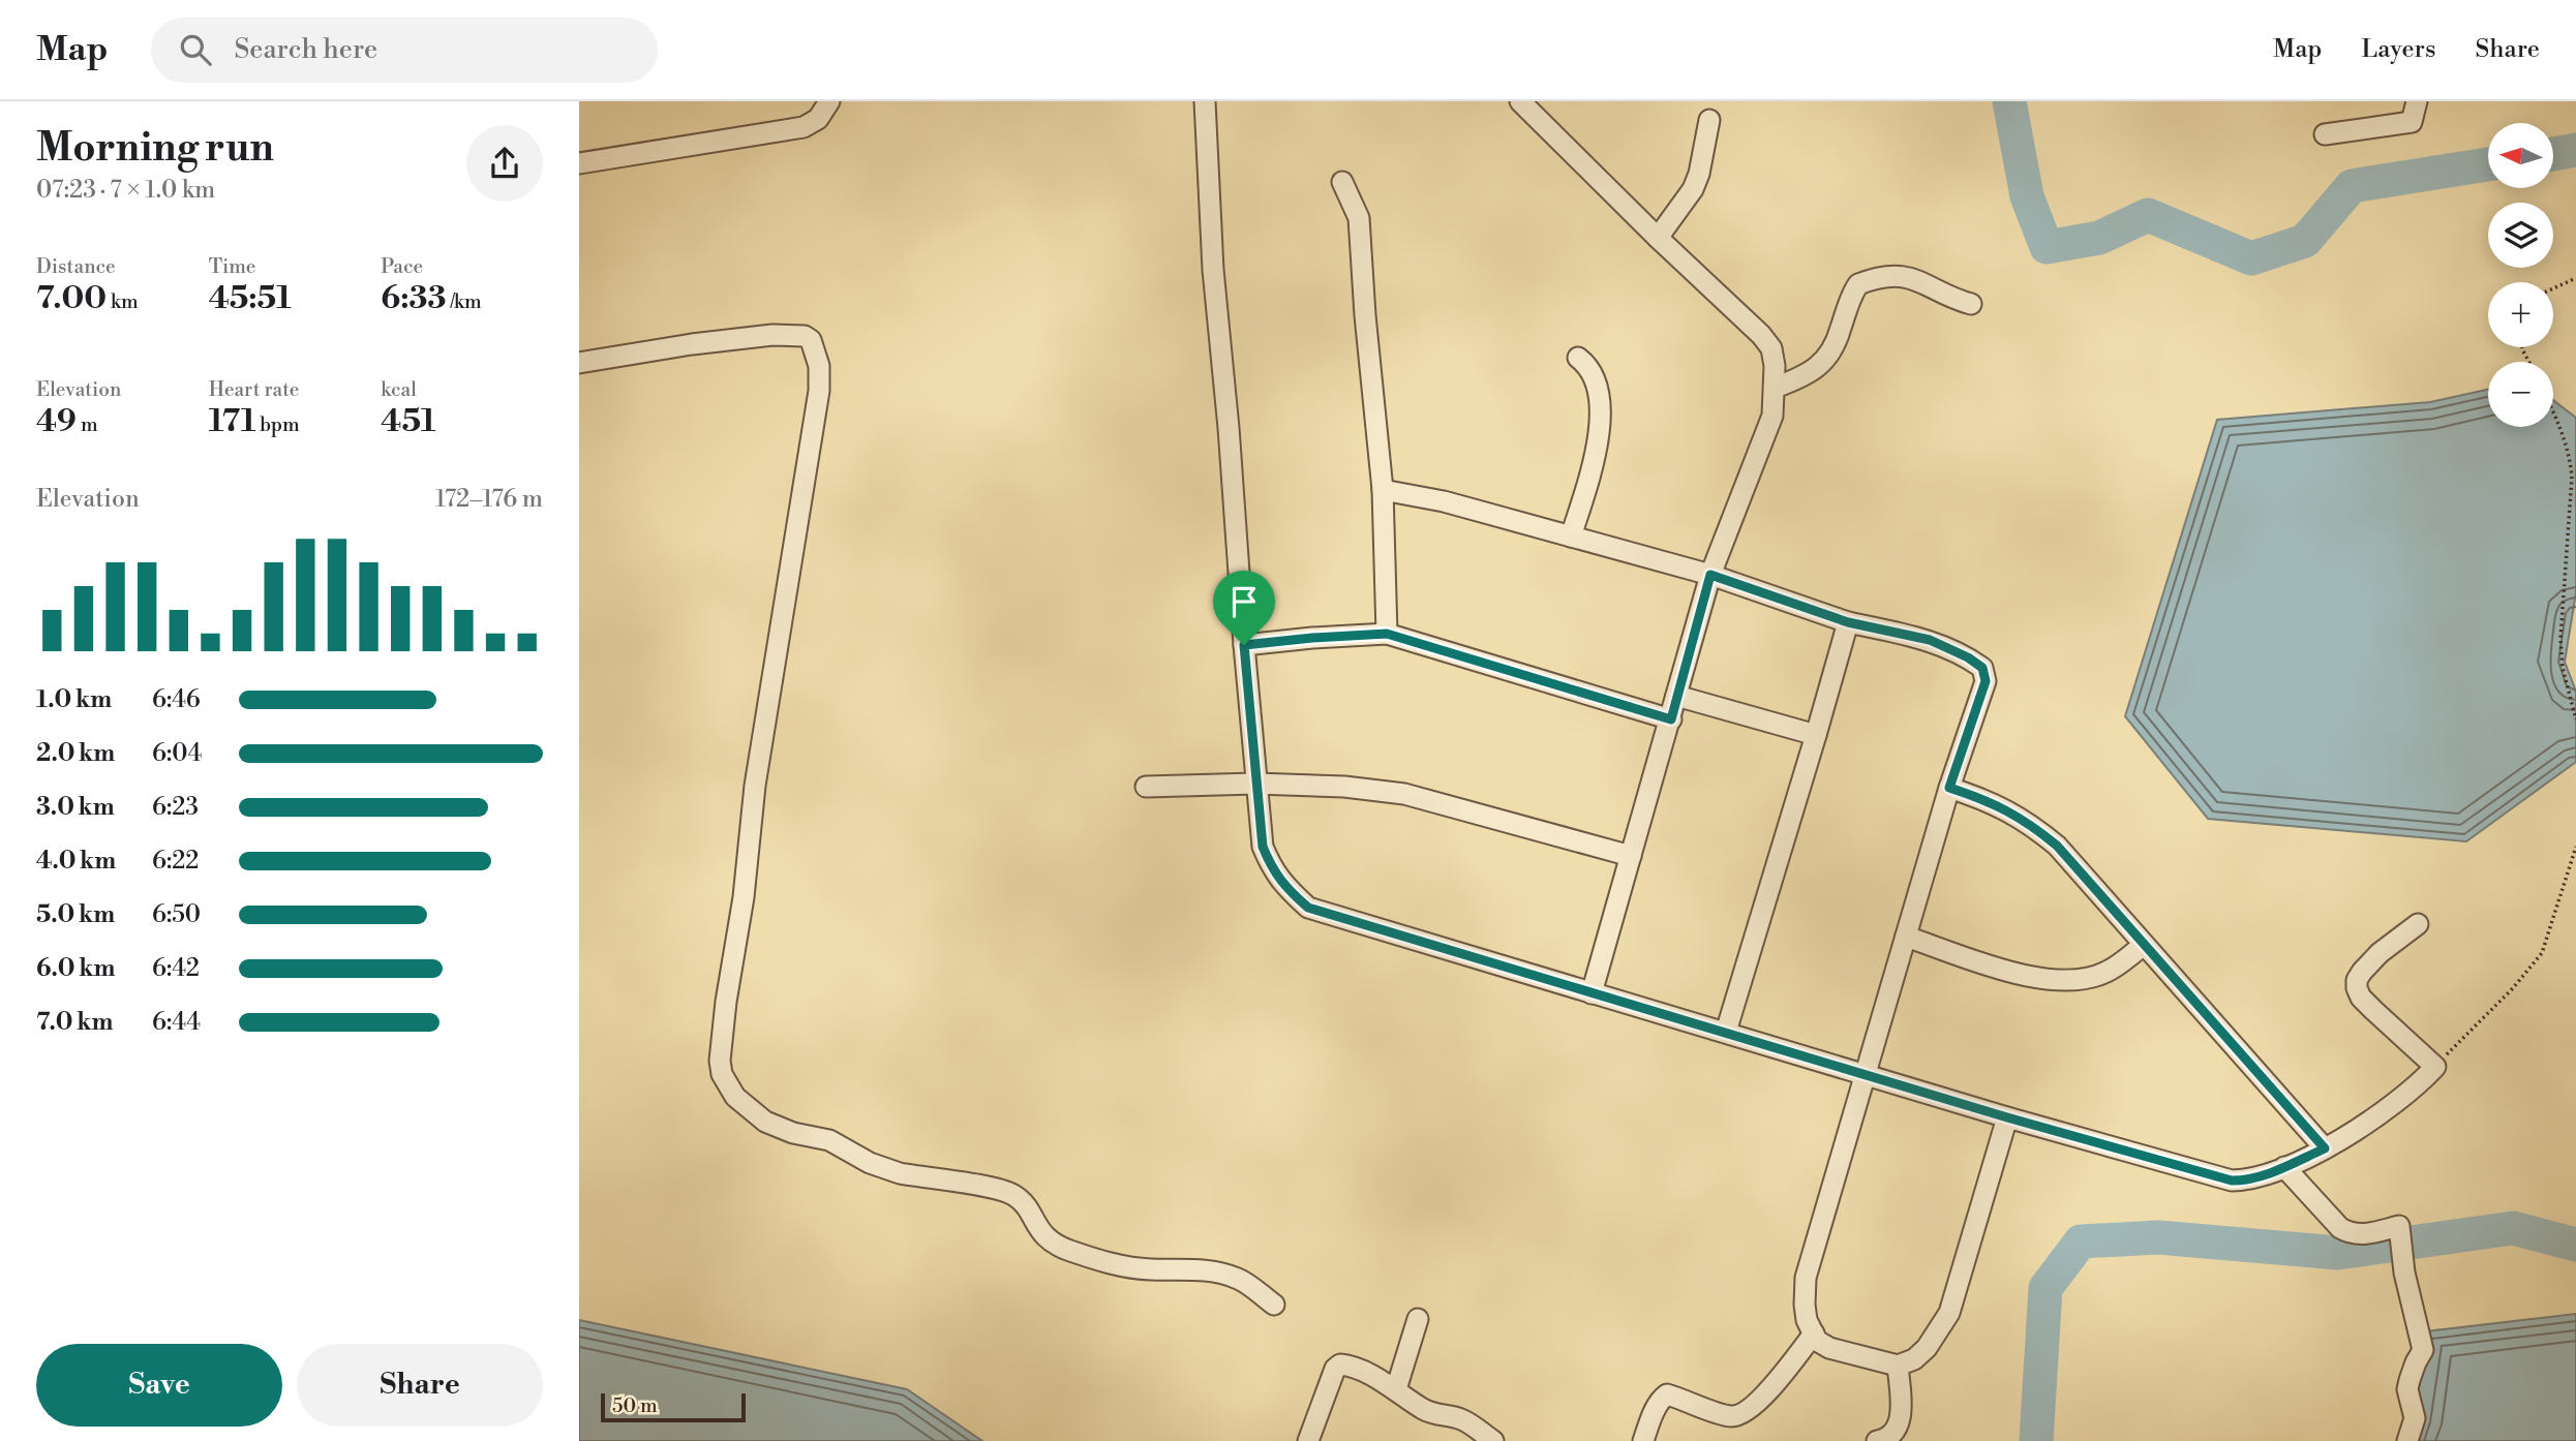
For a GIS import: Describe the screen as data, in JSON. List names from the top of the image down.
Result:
{
  "scale_bar": "50 m",
  "north": "left",
  "page": {
    "header": "Map",
    "search": "Search here",
    "nav": ["Map", "Layers", "Share"],
    "heading": ["Morning run", "07:23 · 7 × 1.0 km"],
    "map_buttons": ["+", "−"],
    "stats": [
      ["Distance", "7.00 km"],
      ["Time", "45:51"],
      ["Pace", "6:33 /km"],
      ["Elevation", "49 m"],
      ["Heart rate", "171 bpm"],
      ["kcal", "451"]
    ],
    "chart": ["Elevation", "172–176 m"],
    "list": [
      {
        "name": "1.0 km",
        "note": "6:46"
      },
      {
        "name": "2.0 km",
        "note": "6:04"
      },
      {
        "name": "3.0 km",
        "note": "6:23"
      },
      {
        "name": "4.0 km",
        "note": "6:22"
      },
      {
        "name": "5.0 km",
        "note": "6:50"
      },
      {
        "name": "6.0 km",
        "note": "6:42"
      },
      {
        "name": "7.0 km",
        "note": "6:44"
      }
    ],
    "buttons": ["Save", "Share"],
    "scale": "50 m"
  }
}
